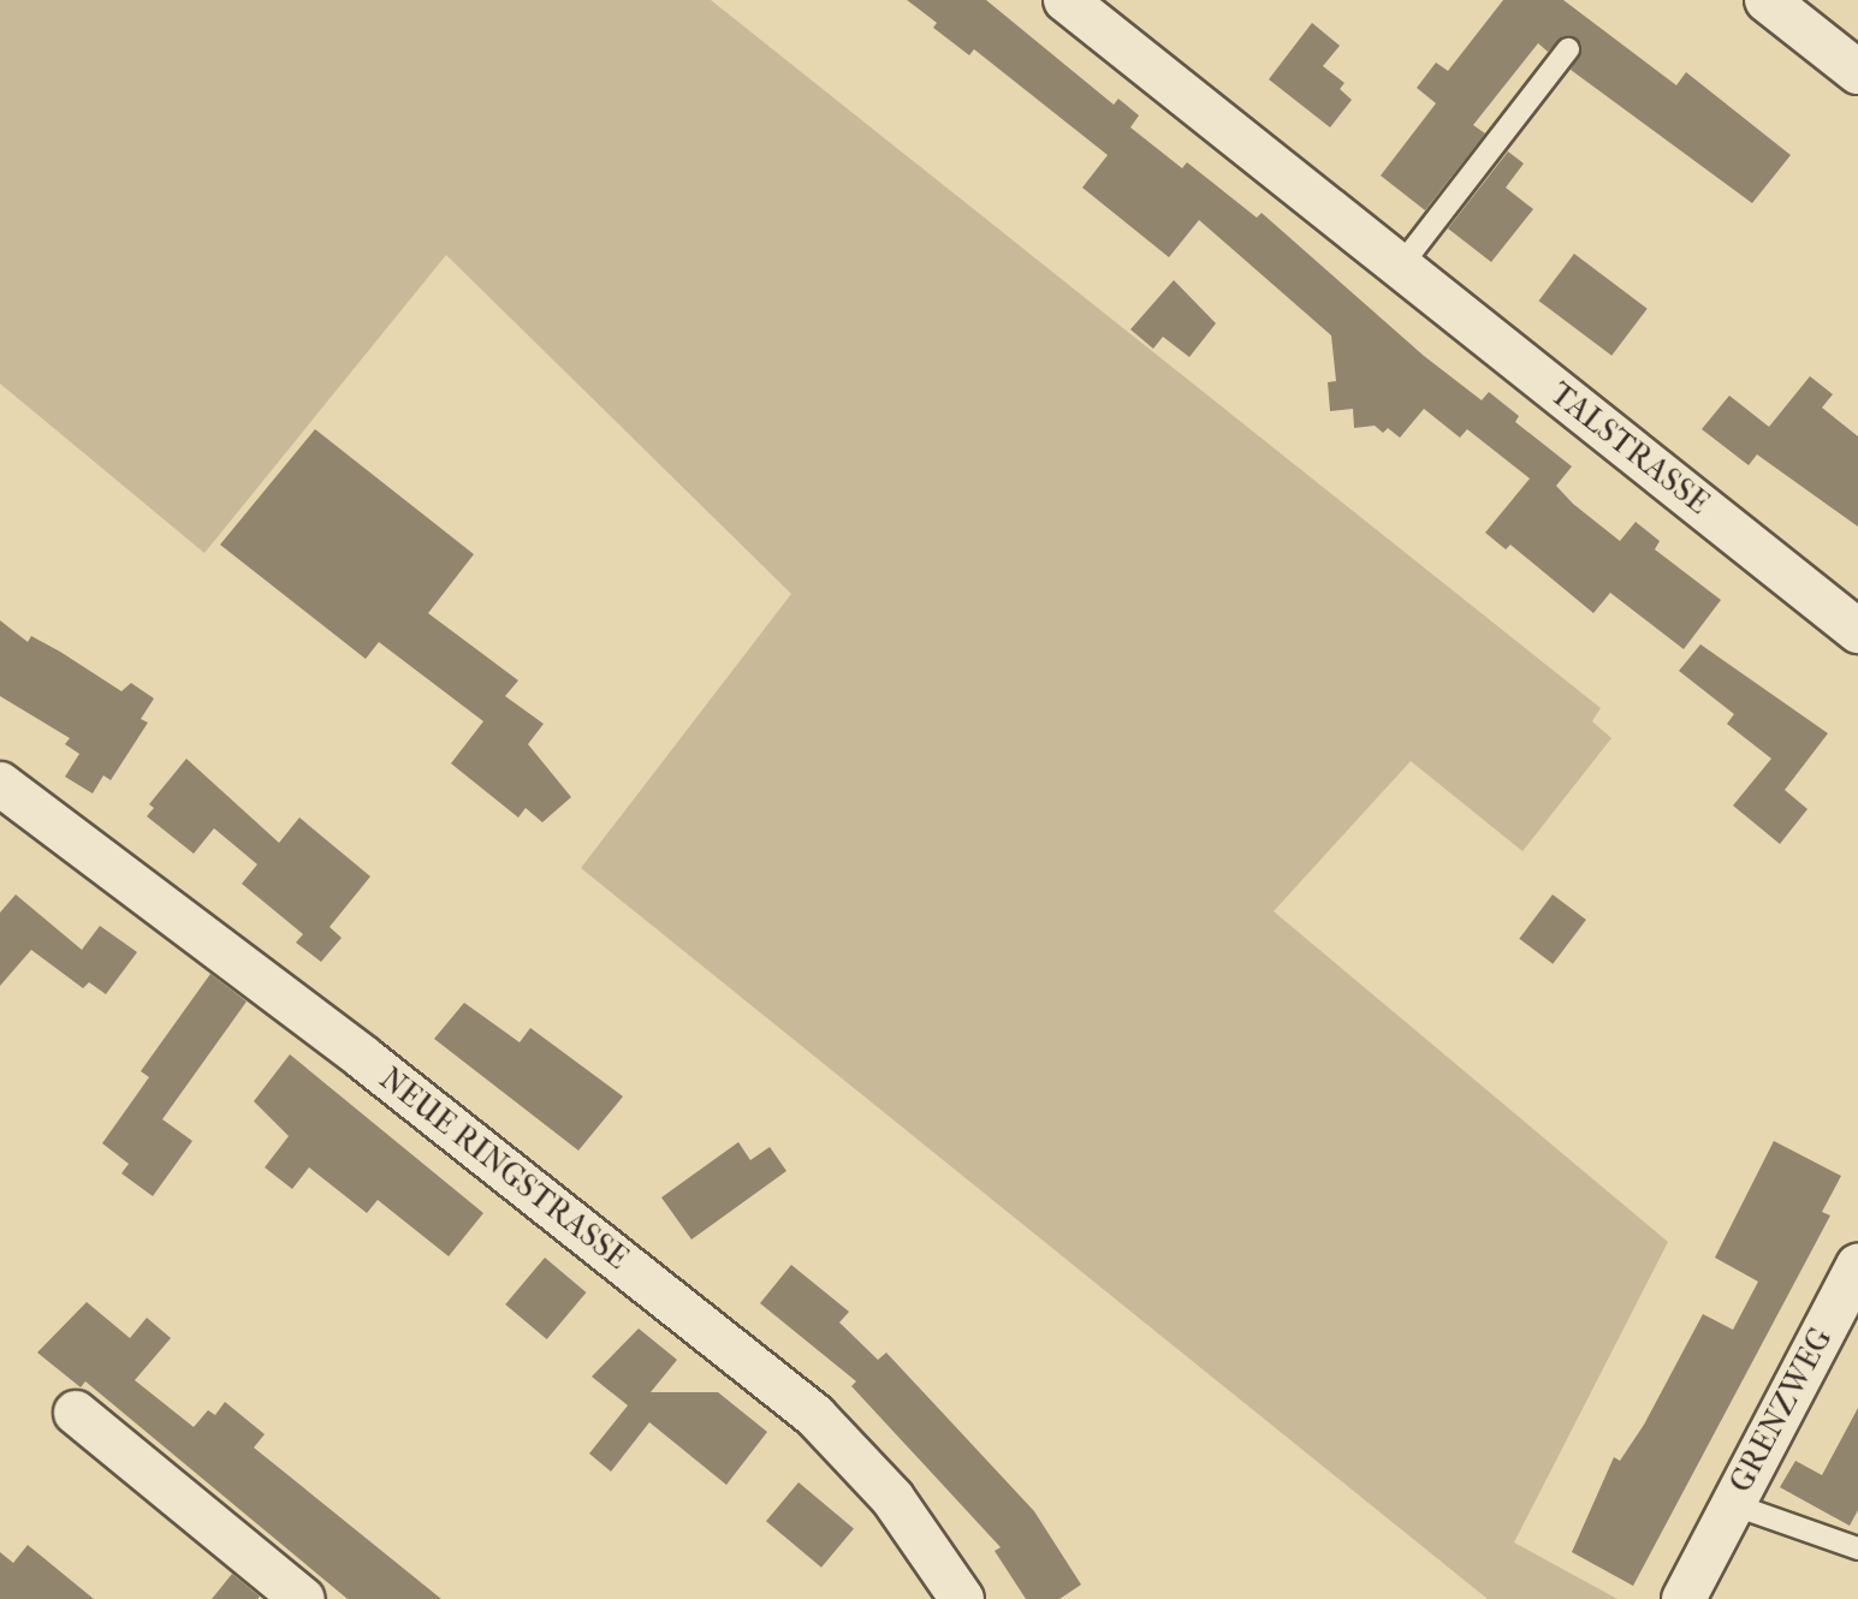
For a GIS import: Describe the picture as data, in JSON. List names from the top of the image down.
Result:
{
  "streets": {
    "street": ["TALSTRASSE", "NEUE RINGSTRASSE", "GRENZWEG"]
  }
}
